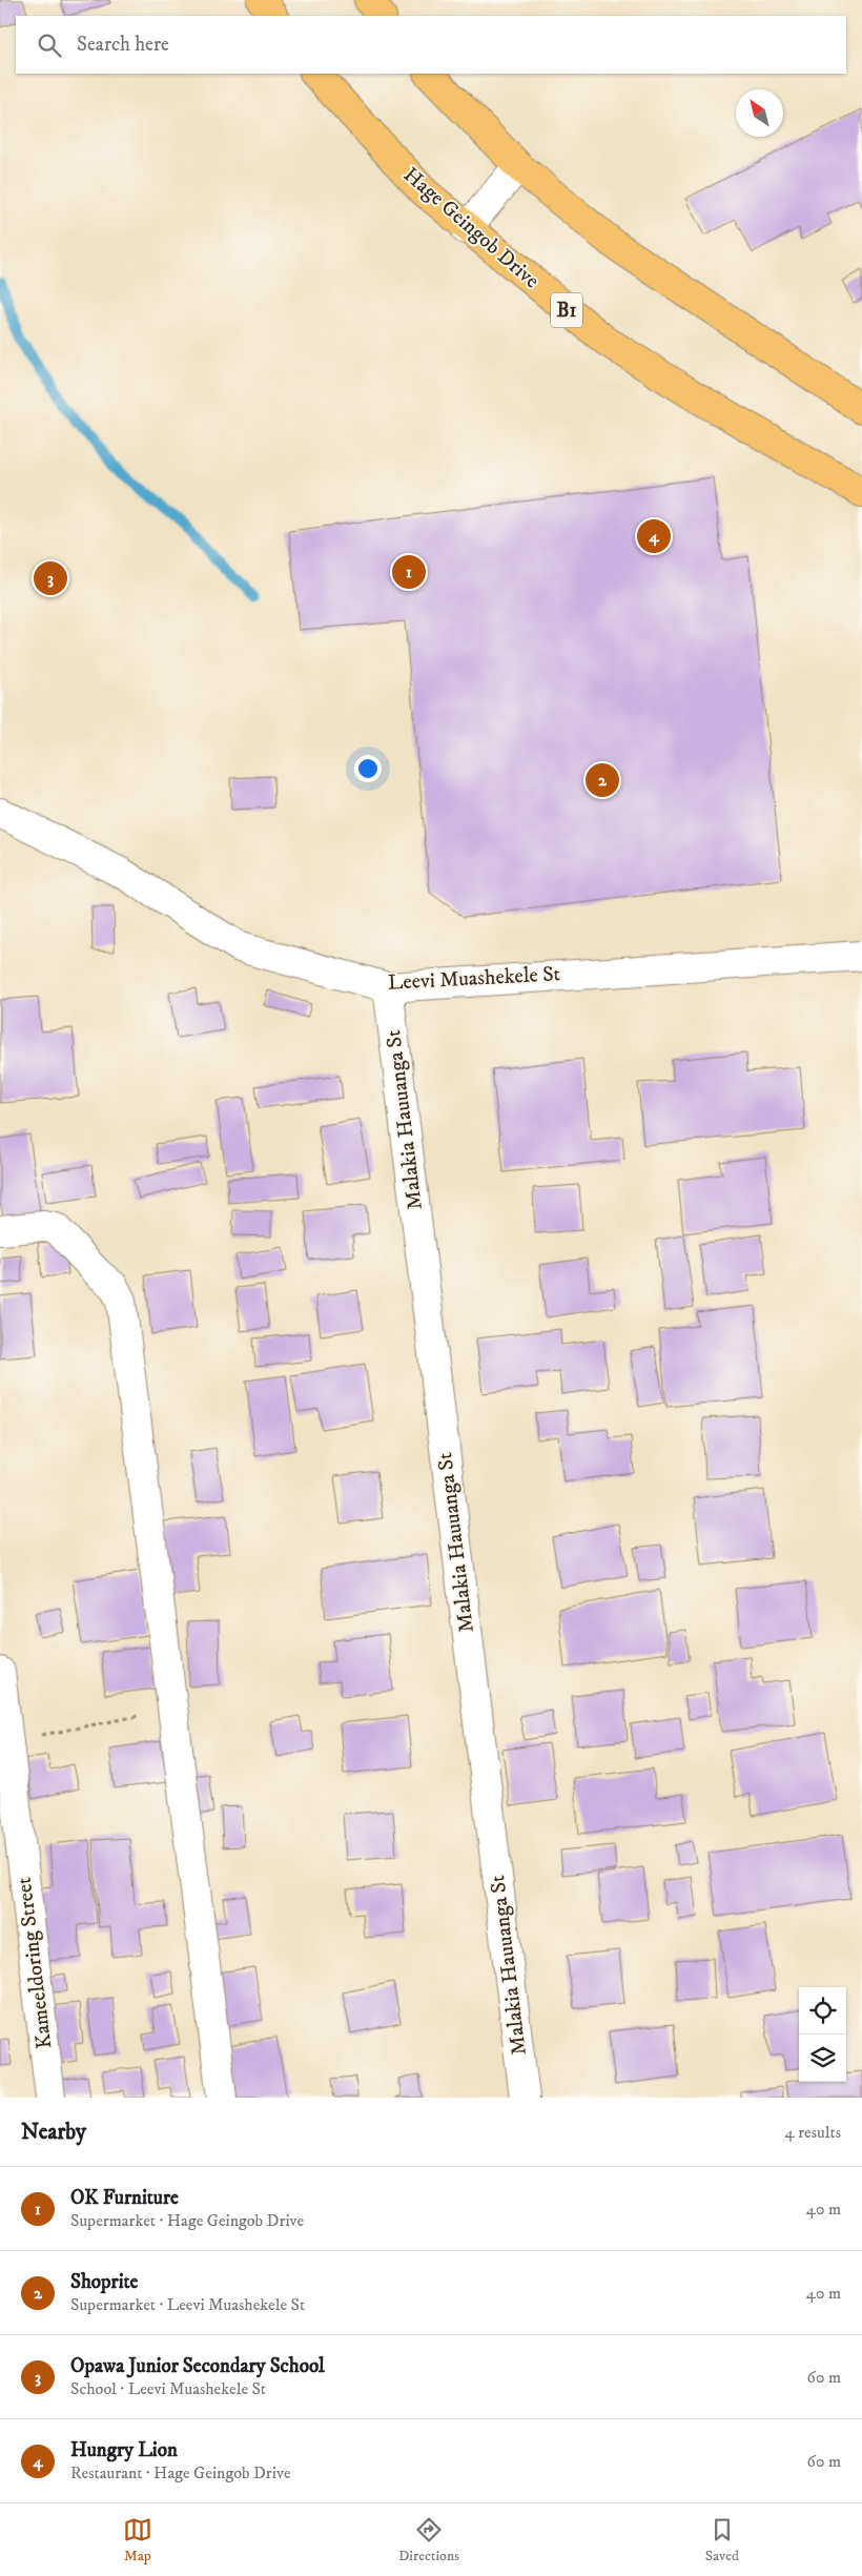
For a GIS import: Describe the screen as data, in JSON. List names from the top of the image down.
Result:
{
  "streets": {
    "highway": ["Hage Geingob Drive", "B1"],
    "street": ["Leevi Muashekele St", "Malakia Hauuanga St", "Kameeldoring Street"]
  },
  "crossings": [
    ["Leevi Muashekele St", "Malakia Hauuanga St"]
  ],
  "north": "top left",
  "page": {
    "search": "Search here",
    "pins": [
      "4",
      "1",
      "3",
      "2"
    ],
    "heading": ["Nearby", "4 results"],
    "list": [
      {
        "mark": "1",
        "name": "OK Furniture",
        "note": "Supermarket · Hage Geingob Drive",
        "value": "40 m"
      },
      {
        "mark": "2",
        "name": "Shoprite",
        "note": "Supermarket · Leevi Muashekele St",
        "value": "40 m"
      },
      {
        "mark": "3",
        "name": "Opawa Junior Secondary School",
        "note": "School · Leevi Muashekele St",
        "value": "60 m"
      },
      {
        "mark": "4",
        "name": "Hungry Lion",
        "note": "Restaurant · Hage Geingob Drive",
        "value": "60 m"
      }
    ],
    "nav": ["Map", "Directions", "Saved"]
  }
}
